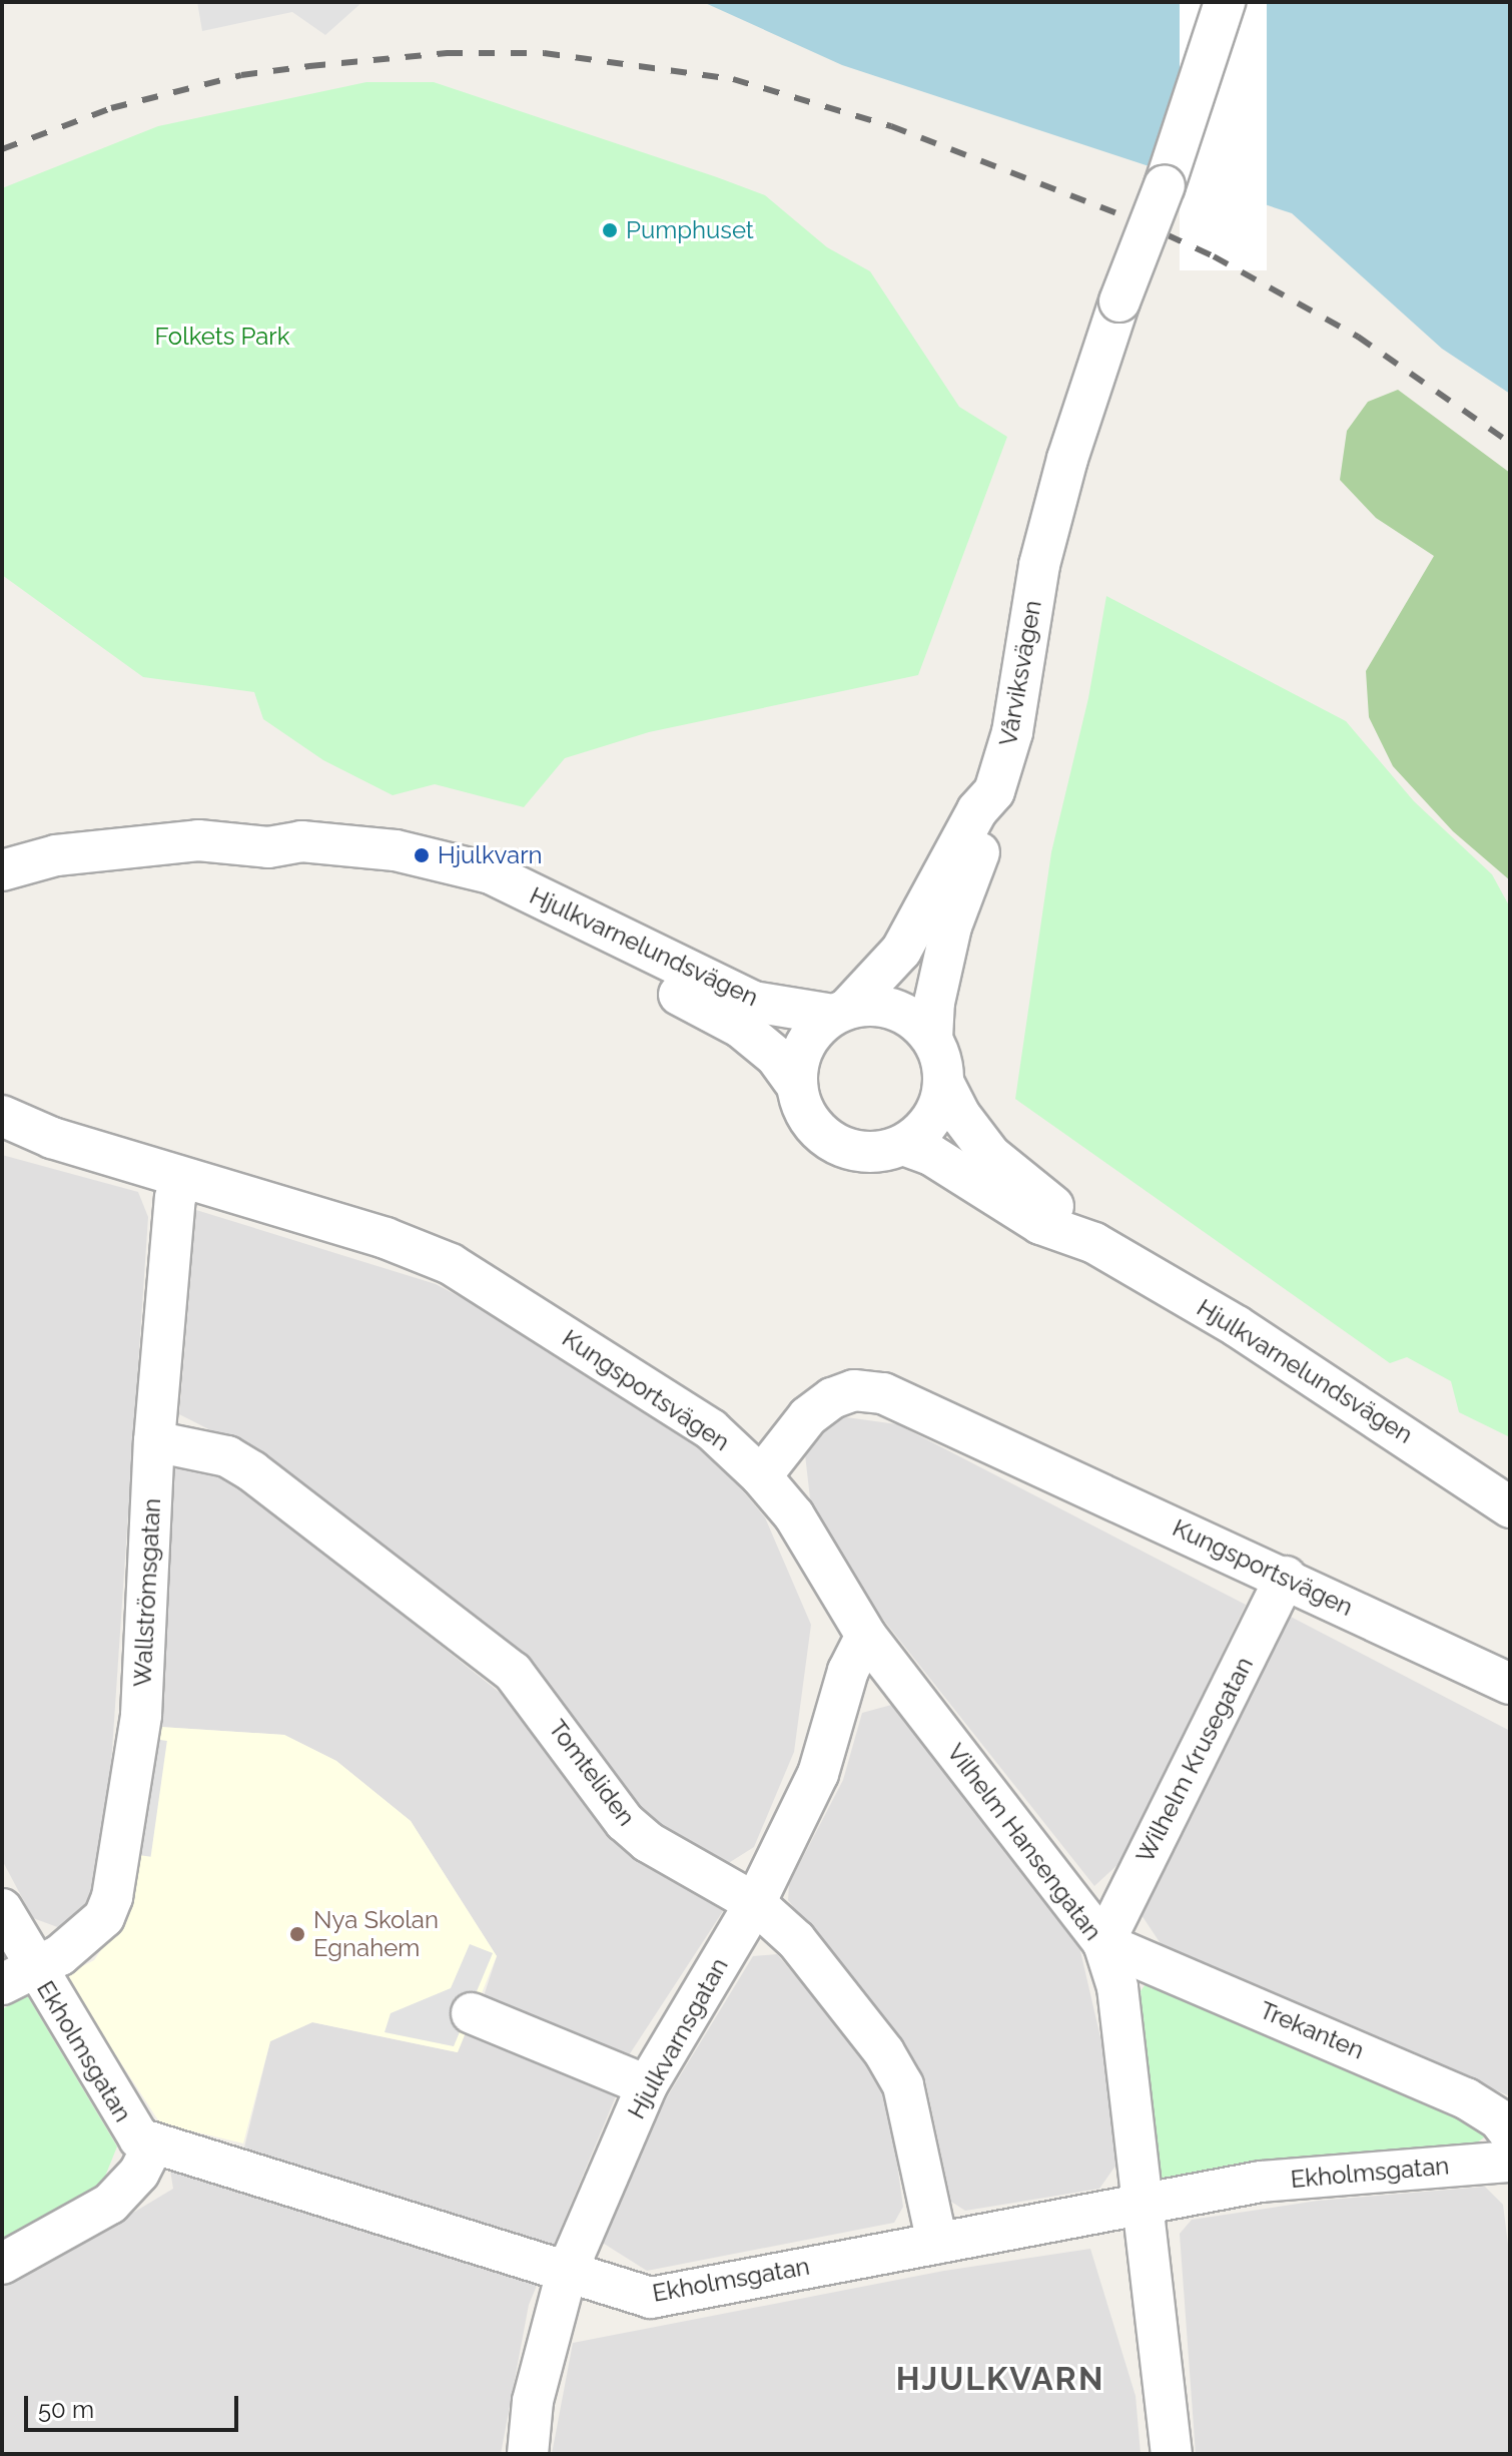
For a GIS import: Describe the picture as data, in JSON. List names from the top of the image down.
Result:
{
  "streets": {
    "street": [
      "Vårviksvägen",
      "Hjulkvarnelundsvägen",
      "Kungsportsvägen",
      "Wallströmsgatan",
      "Wilhelm Krusegatan",
      "Tomteliden",
      "Vilhelm Hansengatan",
      "Trekanten",
      "Hjulkvarnsgatan",
      "Ekholmsgatan"
    ]
  },
  "crossings": [
    ["Vårviksvägen", "Hjulkvarnelundsvägen"],
    ["Kungsportsvägen", "Wallströmsgatan"],
    ["Kungsportsvägen", "Wilhelm Krusegatan"],
    ["Kungsportsvägen", "Vilhelm Hansengatan"],
    ["Wallströmsgatan", "Tomteliden"],
    ["Wallströmsgatan", "Ekholmsgatan"],
    ["Wilhelm Krusegatan", "Vilhelm Hansengatan"],
    ["Wilhelm Krusegatan", "Trekanten"],
    ["Tomteliden", "Hjulkvarnsgatan"],
    ["Tomteliden", "Ekholmsgatan"],
    ["Vilhelm Hansengatan", "Trekanten"],
    ["Vilhelm Hansengatan", "Hjulkvarnsgatan"],
    ["Vilhelm Hansengatan", "Ekholmsgatan"],
    ["Hjulkvarnsgatan", "Ekholmsgatan"]
  ],
  "districts": ["HJULKVARN"],
  "parks": ["Folkets Park"],
  "places": ["Pumphuset", "Hjulkvarn", "Nya Skolan Egnahem"],
  "scale_bar": "50 m"
}
